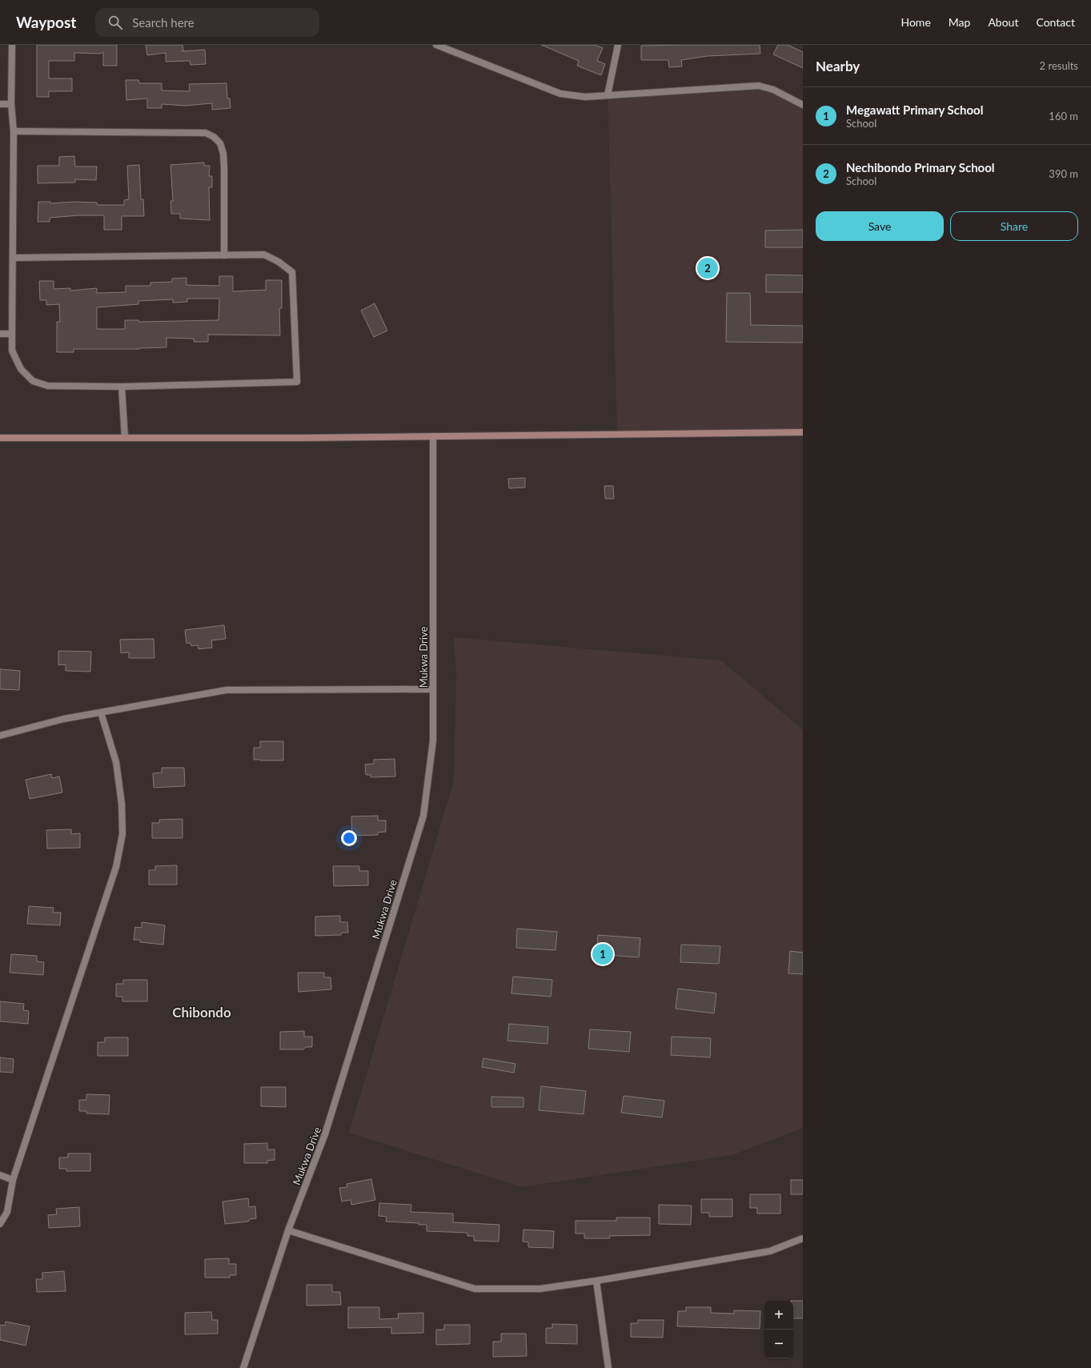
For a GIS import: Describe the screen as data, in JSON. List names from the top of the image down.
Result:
{
  "streets": {
    "street": ["Mukwa Drive"]
  },
  "districts": ["Chibondo"],
  "page": {
    "header": "Waypost",
    "search": "Search here",
    "nav": [
      "Home",
      "Map",
      "About",
      "Contact"
    ],
    "heading": ["Nearby", "2 results"],
    "list": [
      {
        "mark": "1",
        "name": "Megawatt Primary School",
        "note": "School",
        "value": "160 m"
      },
      {
        "mark": "2",
        "name": "Nechibondo Primary School",
        "note": "School",
        "value": "390 m"
      }
    ],
    "buttons": ["Save", "Share"],
    "pins": ["2", "1"],
    "map_buttons": ["+", "−"]
  }
}
